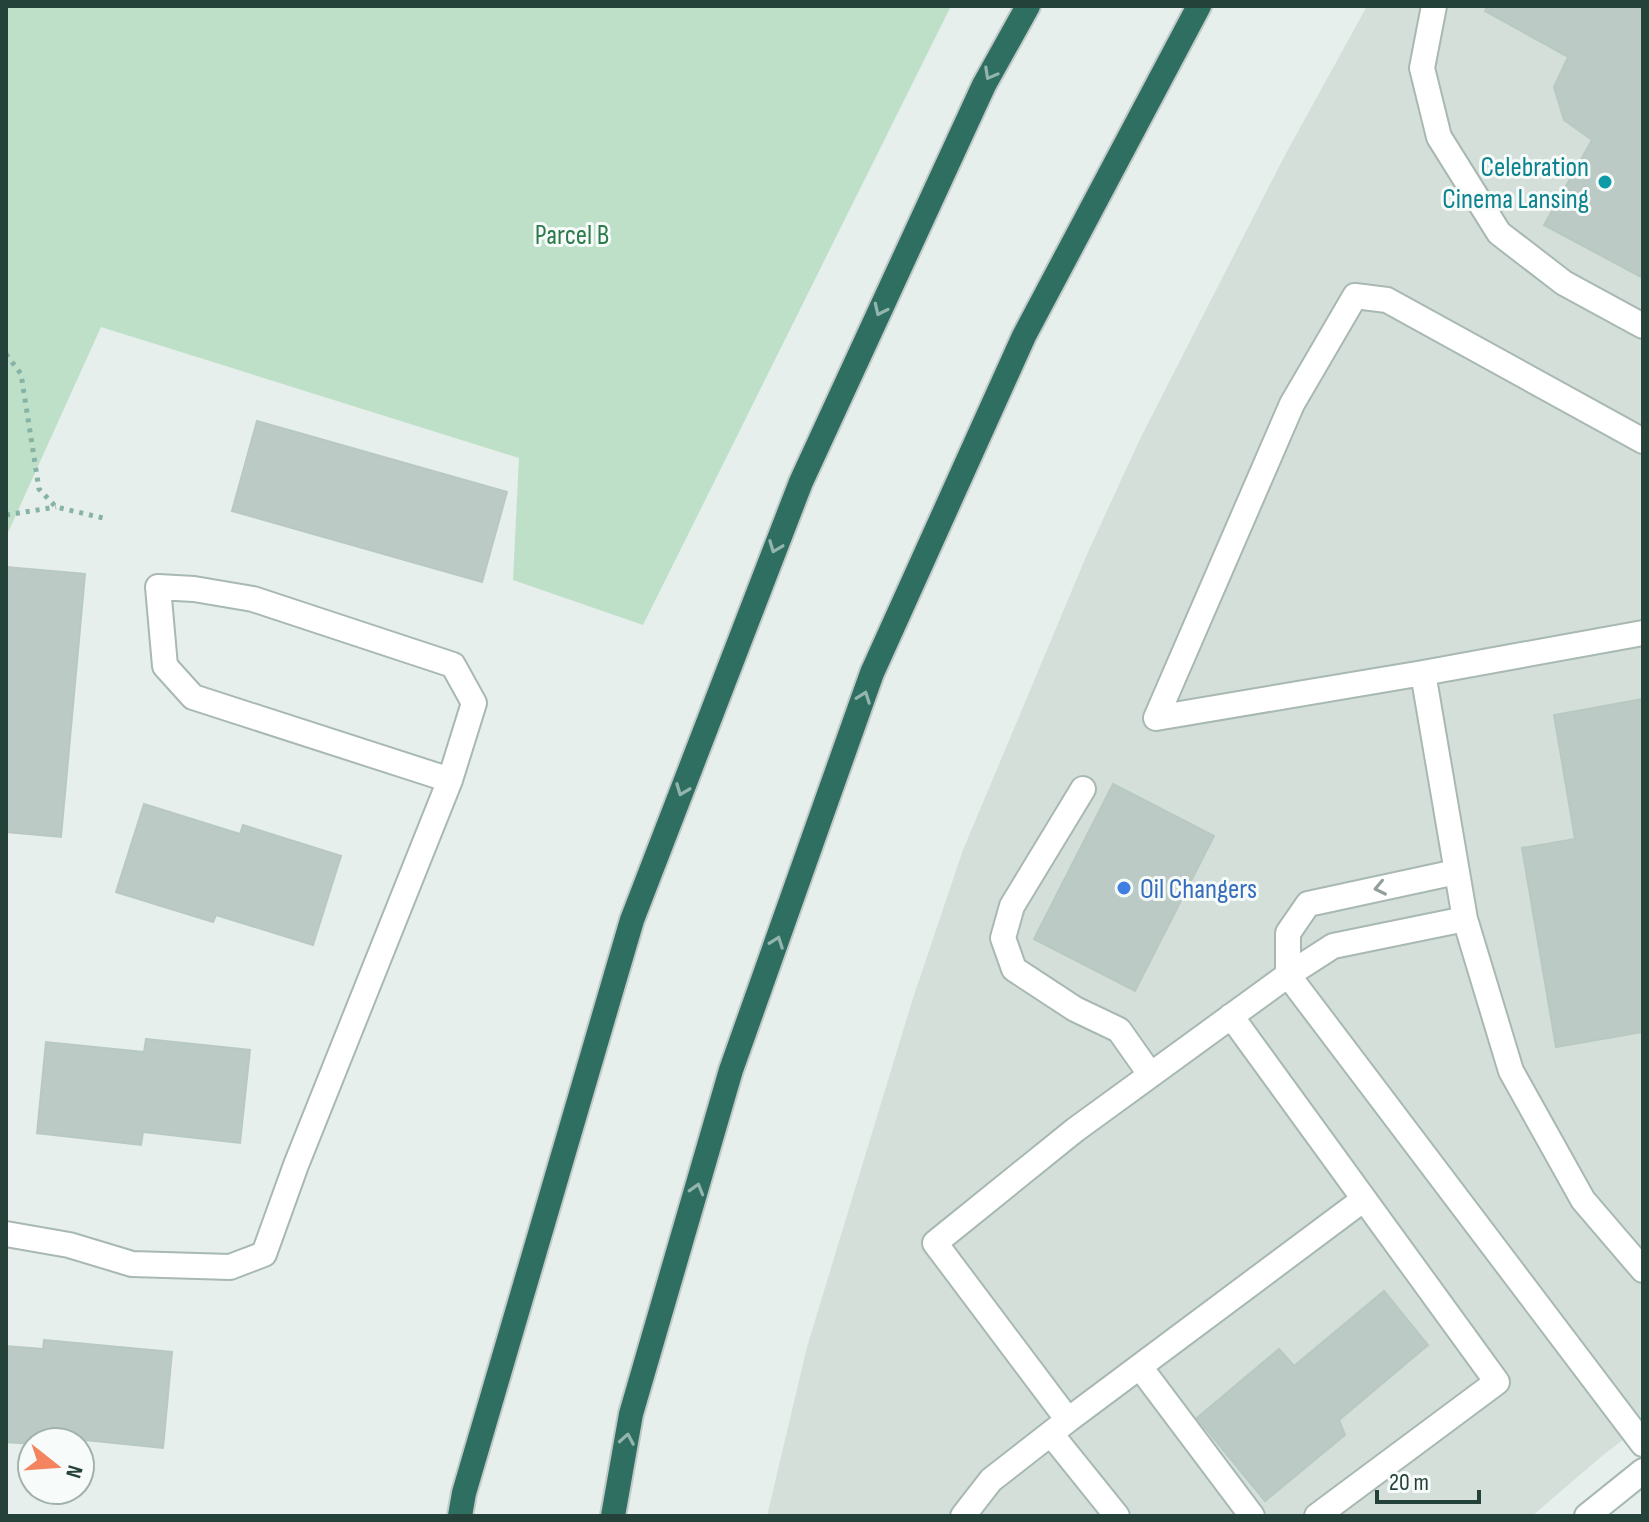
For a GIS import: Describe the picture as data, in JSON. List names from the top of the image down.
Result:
{
  "parks": ["Parcel B"],
  "places": ["Celebration Cinema Lansing", "Oil Changers"],
  "scale_bar": "20 m",
  "north": "right"
}
